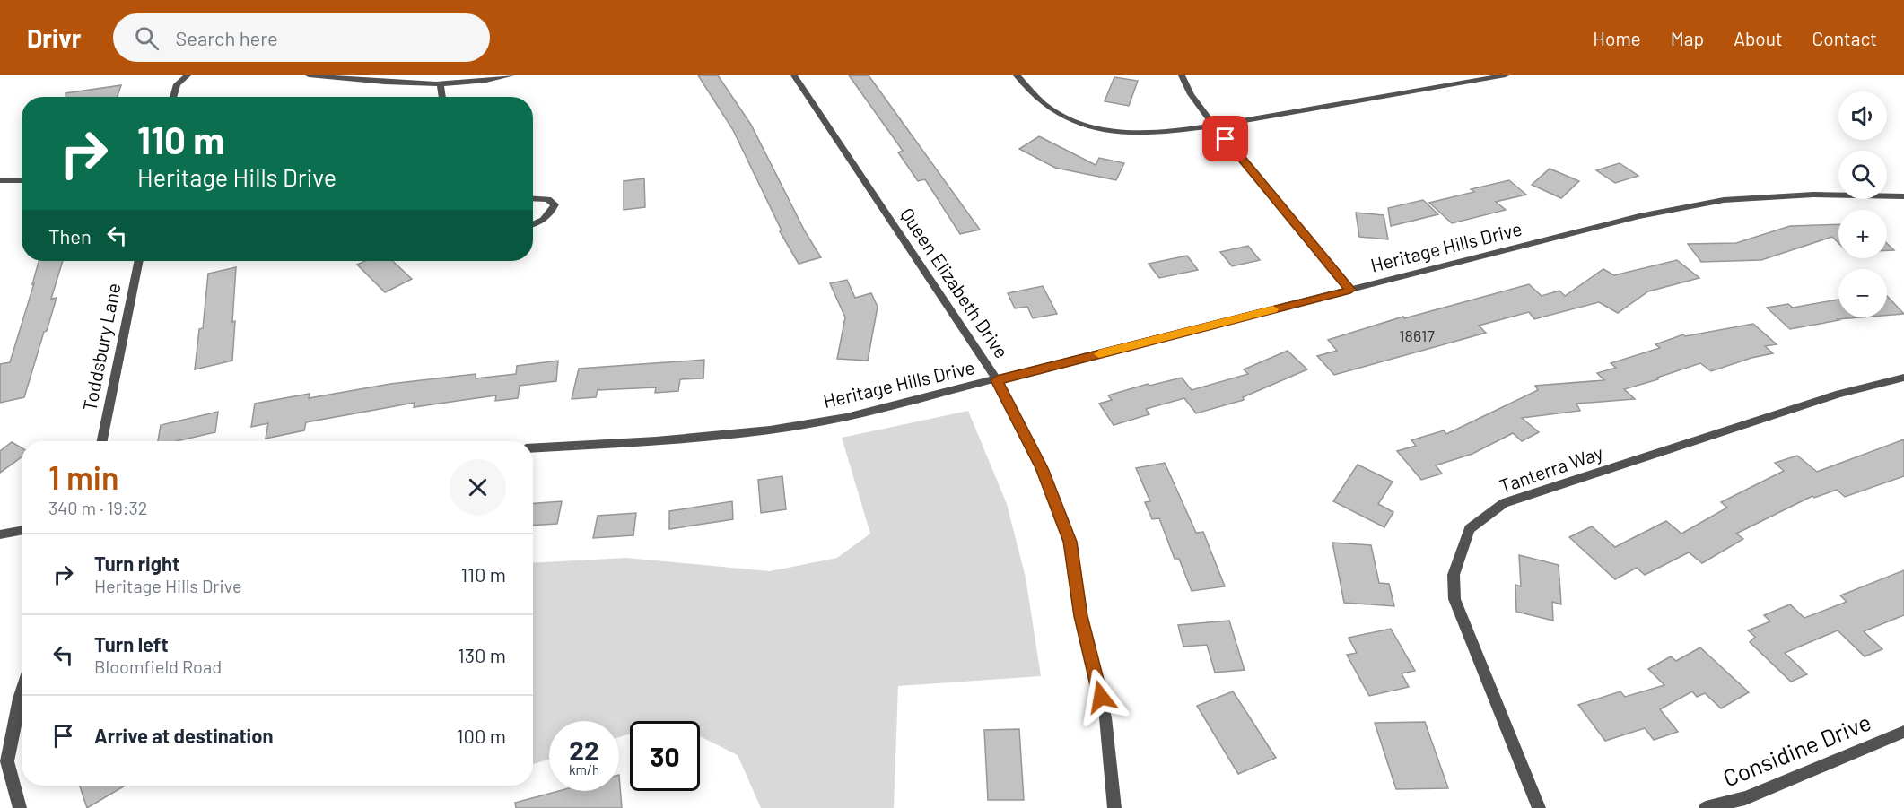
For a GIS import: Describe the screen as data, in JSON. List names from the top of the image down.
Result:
{
  "streets": {
    "street": [
      "Heritage Hills Drive",
      "Queen Elizabeth Drive",
      "Toddsbury Lane",
      "Tanterra Way",
      "Considine Drive"
    ]
  },
  "crossings": [
    ["Heritage Hills Drive", "Queen Elizabeth Drive"]
  ],
  "house_numbers": ["18617"],
  "page": {
    "header": "Drivr",
    "search": "Search here",
    "nav": [
      "Home",
      "Map",
      "About",
      "Contact"
    ],
    "map_buttons": ["+", "−"],
    "turn": ["110 m", "Heritage Hills Drive"],
    "then": "Then",
    "heading": ["1 min", "340 m · 19:32"],
    "list": [
      {
        "name": "Turn right",
        "note": "Heritage Hills Drive",
        "value": "110 m"
      },
      {
        "name": "Turn left",
        "note": "Bloomfield Road",
        "value": "130 m"
      },
      {
        "name": "Arrive at destination",
        "value": "100 m"
      }
    ],
    "speed": "22 km/h",
    "limit": "30"
  }
}
